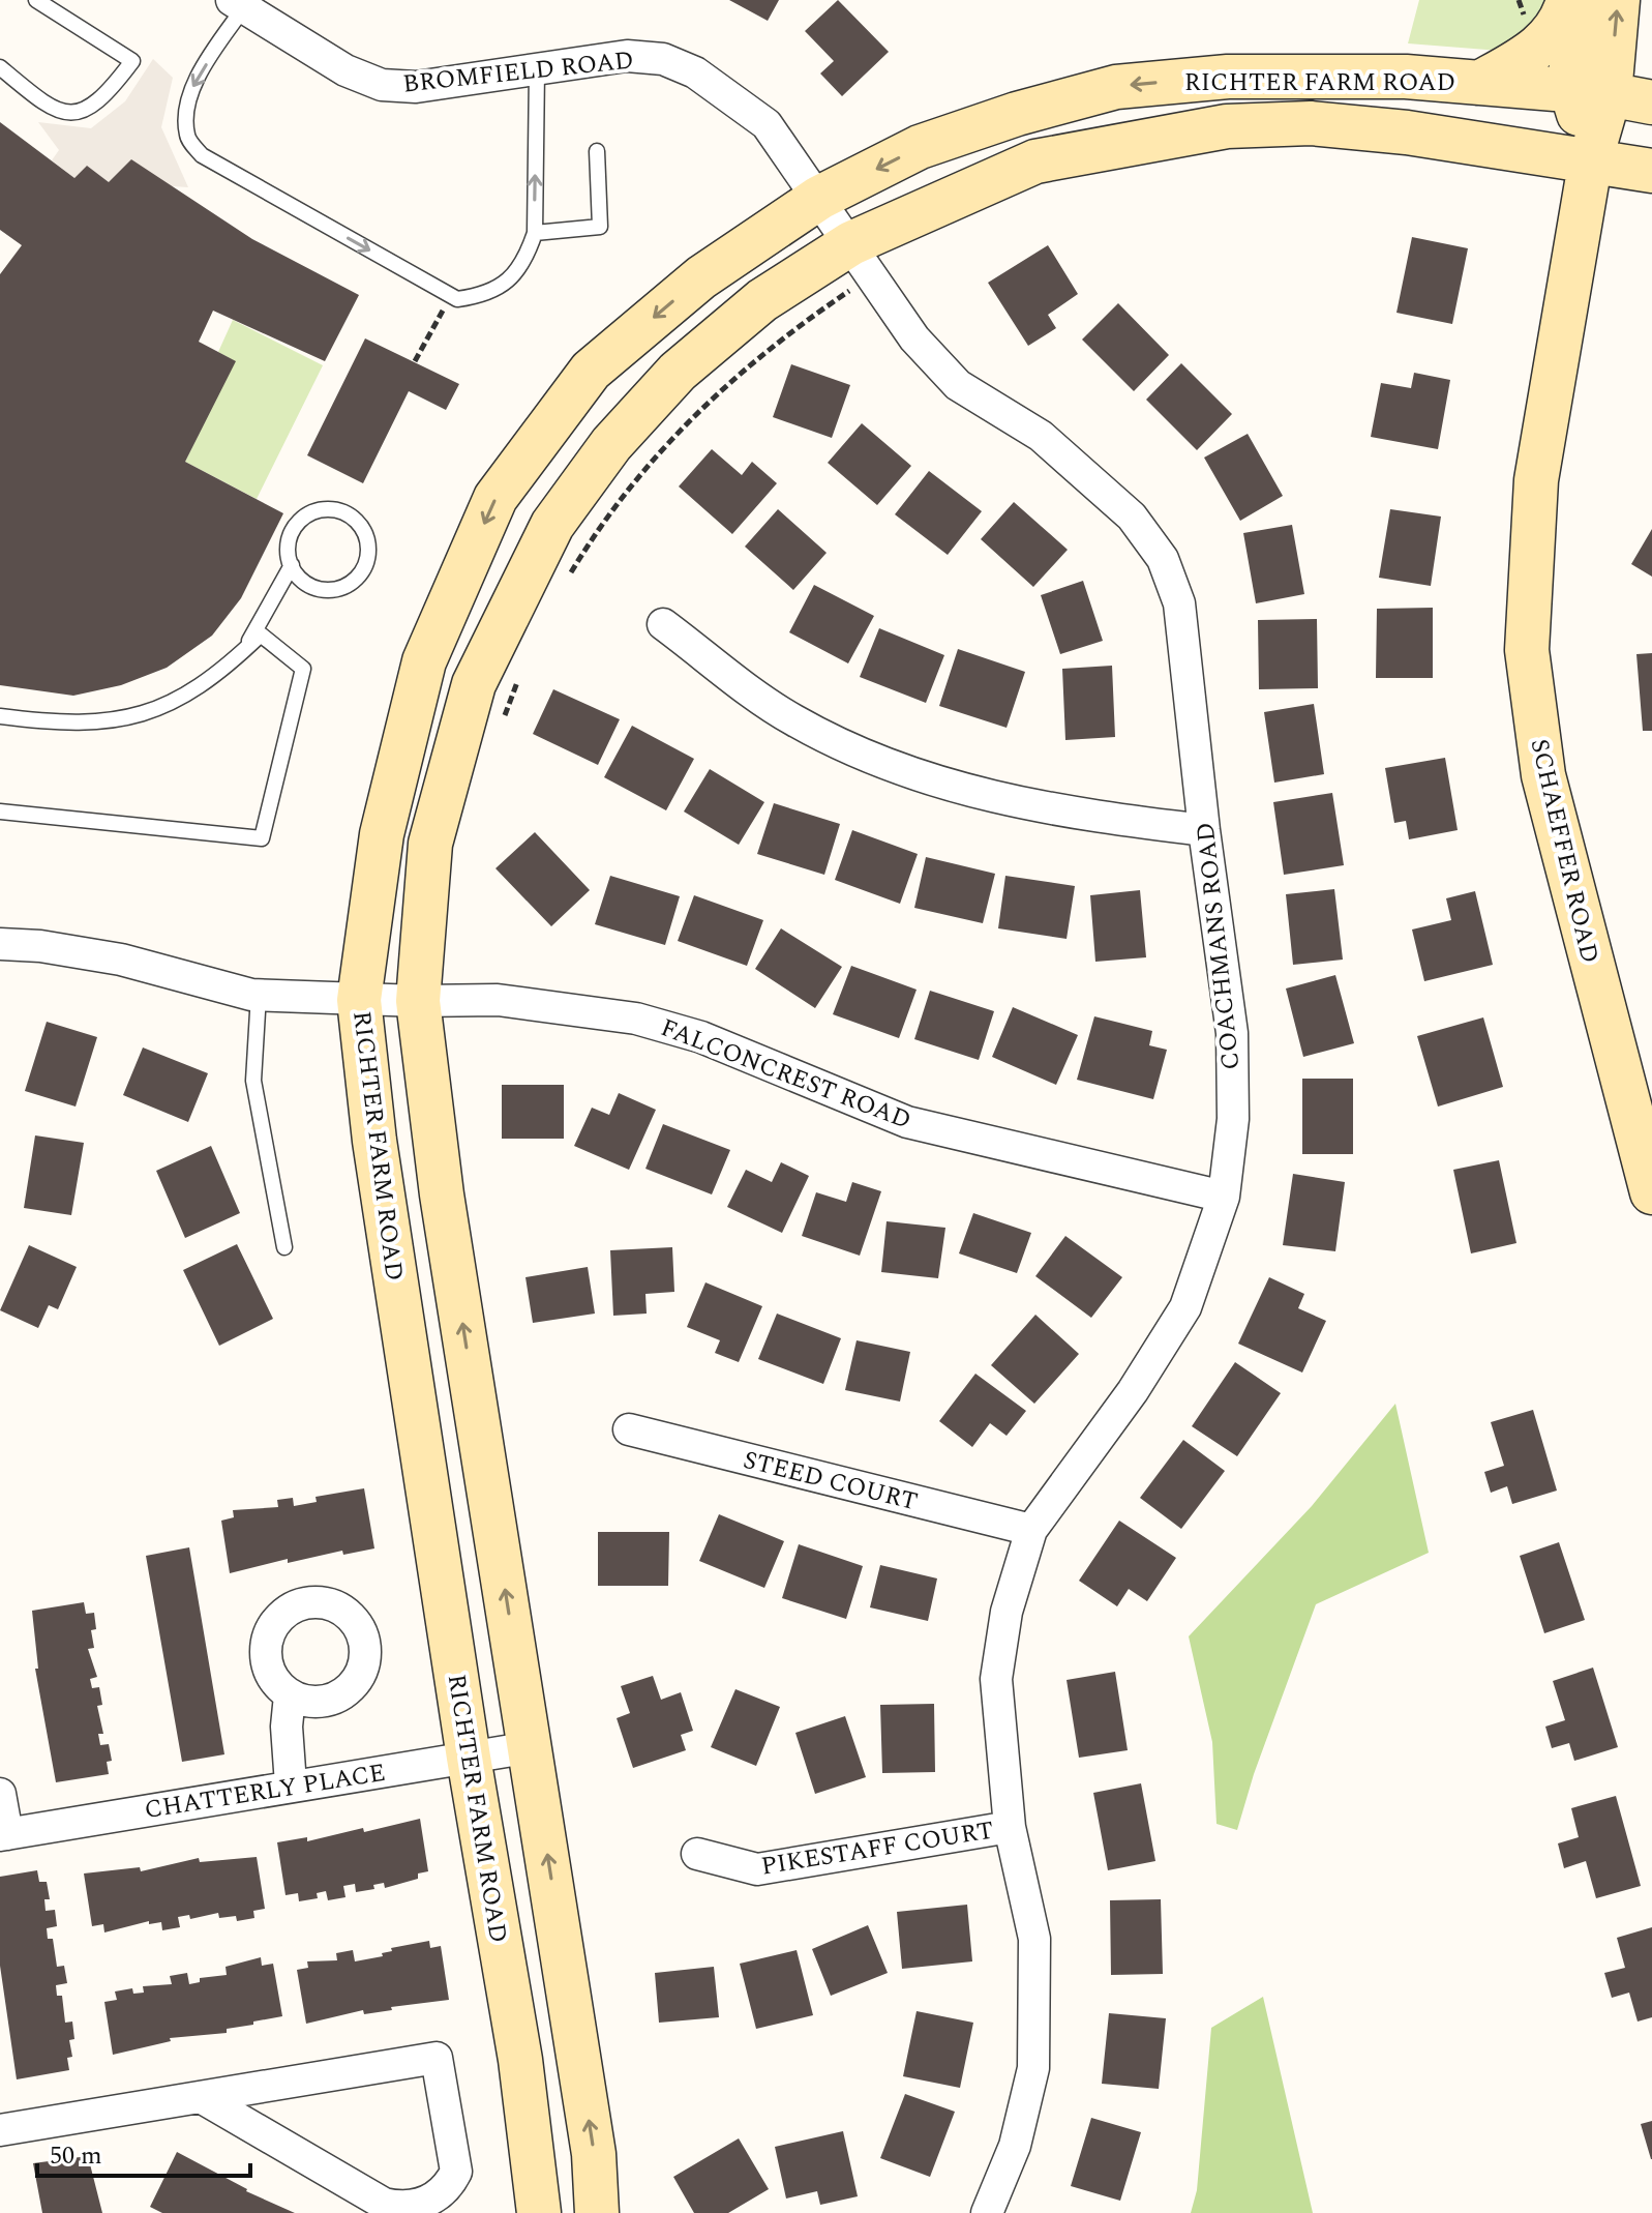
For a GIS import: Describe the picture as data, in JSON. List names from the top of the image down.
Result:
{
  "streets": {
    "main road": ["RICHTER FARM ROAD", "SCHAEFFER ROAD"],
    "street": [
      "BROMFIELD ROAD",
      "COACHMANS ROAD",
      "FALCONCREST ROAD",
      "STEED COURT",
      "CHATTERLY PLACE",
      "PIKESTAFF COURT"
    ]
  },
  "crossings": [
    ["BROMFIELD ROAD", "RICHTER FARM ROAD"],
    ["BROMFIELD ROAD", "COACHMANS ROAD"],
    ["RICHTER FARM ROAD", "SCHAEFFER ROAD"],
    ["RICHTER FARM ROAD", "COACHMANS ROAD"],
    ["RICHTER FARM ROAD", "FALCONCREST ROAD"],
    ["RICHTER FARM ROAD", "CHATTERLY PLACE"],
    ["COACHMANS ROAD", "FALCONCREST ROAD"],
    ["COACHMANS ROAD", "STEED COURT"],
    ["COACHMANS ROAD", "PIKESTAFF COURT"]
  ],
  "scale_bar": "50 m"
}
